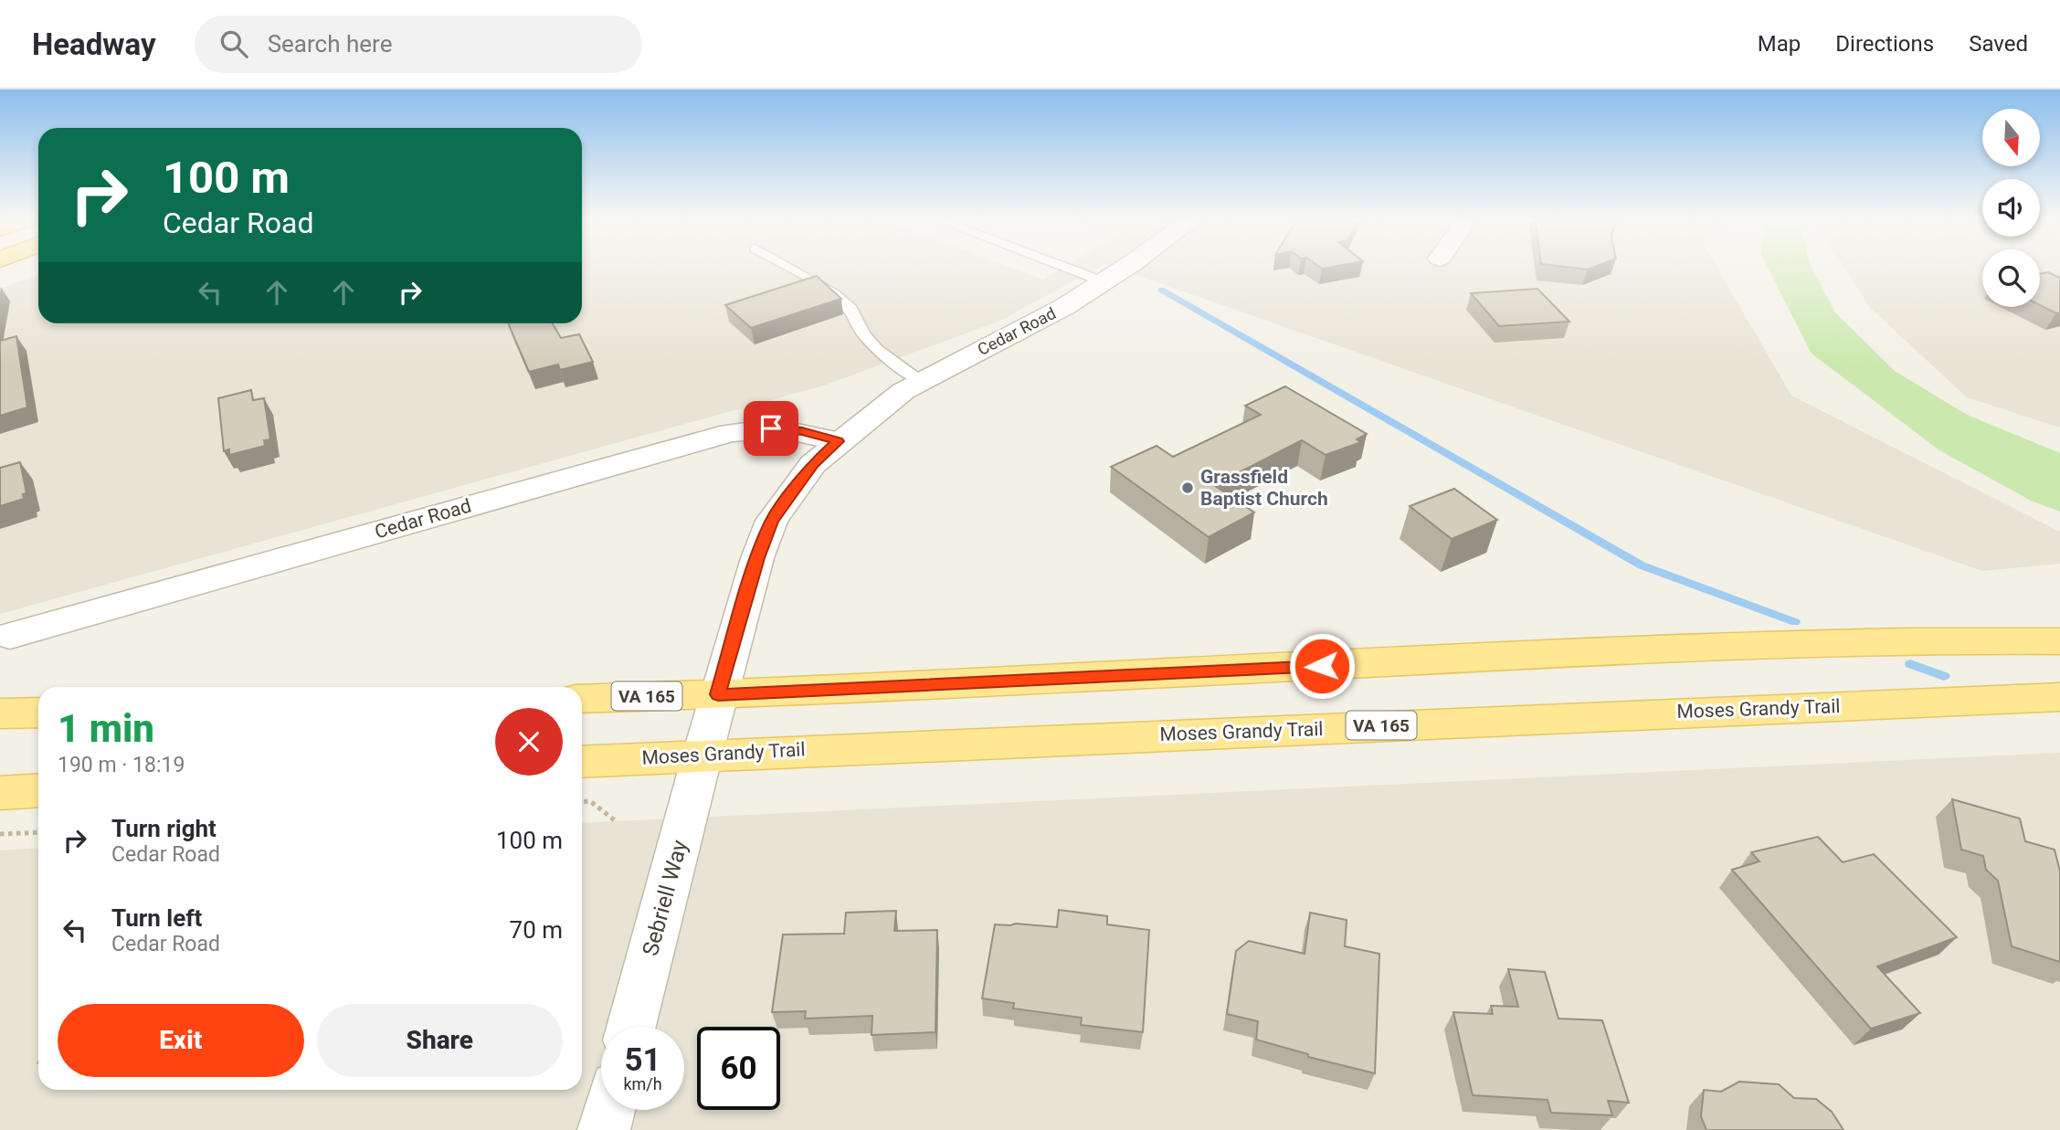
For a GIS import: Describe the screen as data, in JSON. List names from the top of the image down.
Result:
{
  "streets": {
    "main road": ["VA 165", "Moses Grandy Trail"],
    "street": ["Cedar Road", "Sebriell Way"]
  },
  "crossings": [
    ["Cedar Road", "VA 165"],
    ["Cedar Road", "Moses Grandy Trail"],
    ["Cedar Road", "Sebriell Way"],
    ["Moses Grandy Trail", "Sebriell Way"]
  ],
  "places": ["Grassfield Baptist Church"],
  "north": "bottom",
  "page": {
    "header": "Headway",
    "search": "Search here",
    "nav": ["Map", "Directions", "Saved"],
    "turn": ["100 m", "Cedar Road"],
    "heading": ["1 min", "190 m · 18:19"],
    "list": [
      {
        "name": "Turn right",
        "note": "Cedar Road",
        "value": "100 m"
      },
      {
        "name": "Turn left",
        "note": "Cedar Road",
        "value": "70 m"
      }
    ],
    "buttons": ["Exit", "Share"],
    "speed": "51 km/h",
    "limit": "60"
  }
}
